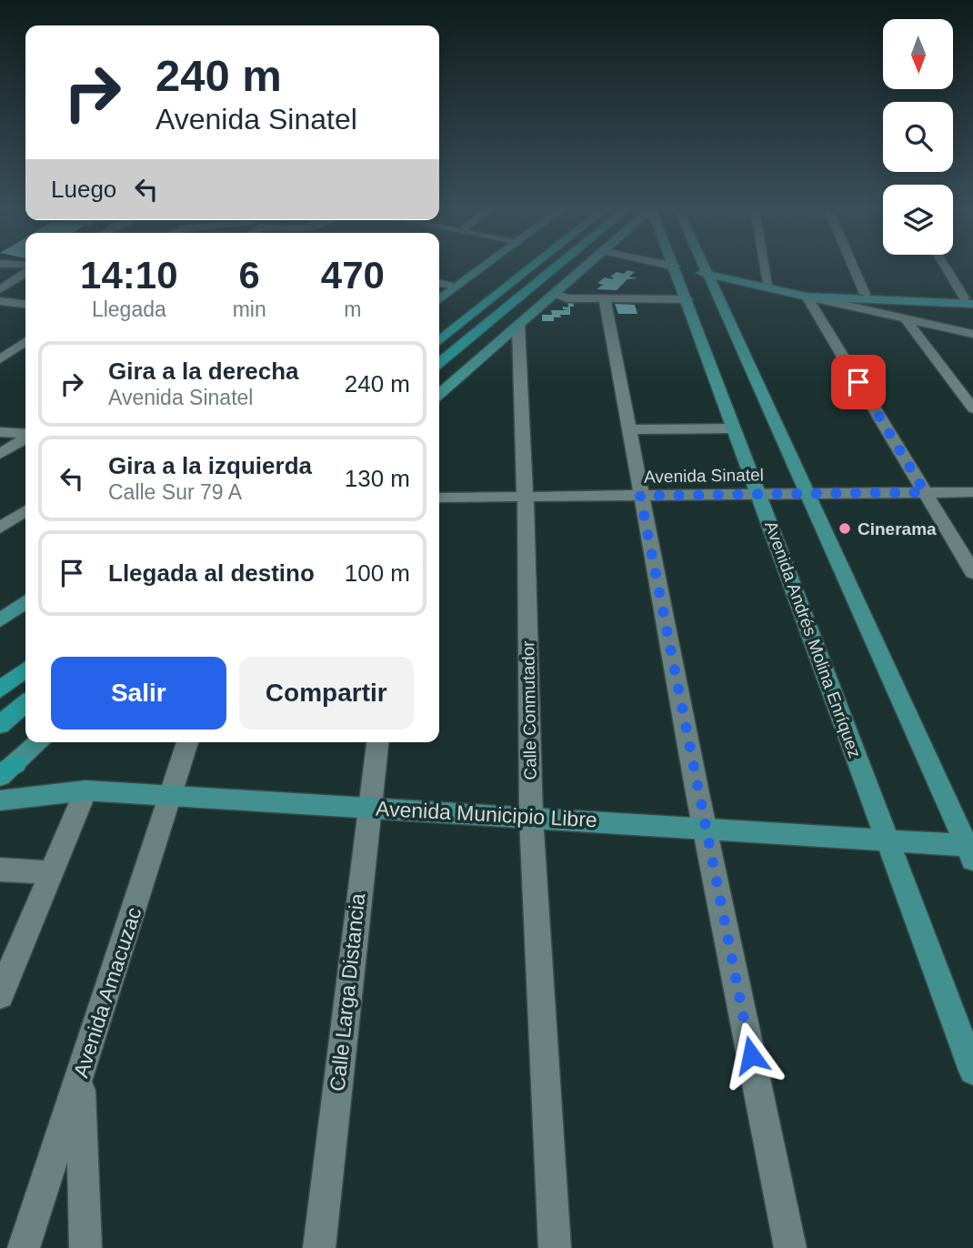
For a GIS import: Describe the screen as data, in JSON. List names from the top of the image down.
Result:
{
  "streets": {
    "main road": ["Avenida Andrés Molina Enríquez", "Avenida Municipio Libre"],
    "street": [
      "Avenida Sinatel",
      "Calle Conmutador",
      "Avenida Amacuzac",
      "Calle Larga Distancia"
    ]
  },
  "crossings": [
    ["Avenida Sinatel", "Avenida Andrés Molina Enríquez"],
    ["Avenida Sinatel", "Calle Conmutador"],
    ["Avenida Andrés Molina Enríquez", "Avenida Municipio Libre"],
    ["Calle Conmutador", "Avenida Municipio Libre"],
    ["Avenida Municipio Libre", "Avenida Amacuzac"],
    ["Avenida Municipio Libre", "Calle Larga Distancia"]
  ],
  "places": ["Cinerama"],
  "north": "bottom",
  "page": {
    "turn": ["240 m", "Avenida Sinatel"],
    "then": "Luego",
    "eta": [
      "14:10",
      "Llegada",
      "6",
      "min",
      "470",
      "m"
    ],
    "list": [
      {
        "name": "Gira a la derecha",
        "note": "Avenida Sinatel",
        "value": "240 m"
      },
      {
        "name": "Gira a la izquierda",
        "note": "Calle Sur 79 A",
        "value": "130 m"
      },
      {
        "name": "Llegada al destino",
        "value": "100 m"
      }
    ],
    "buttons": ["Salir", "Compartir"]
  }
}
